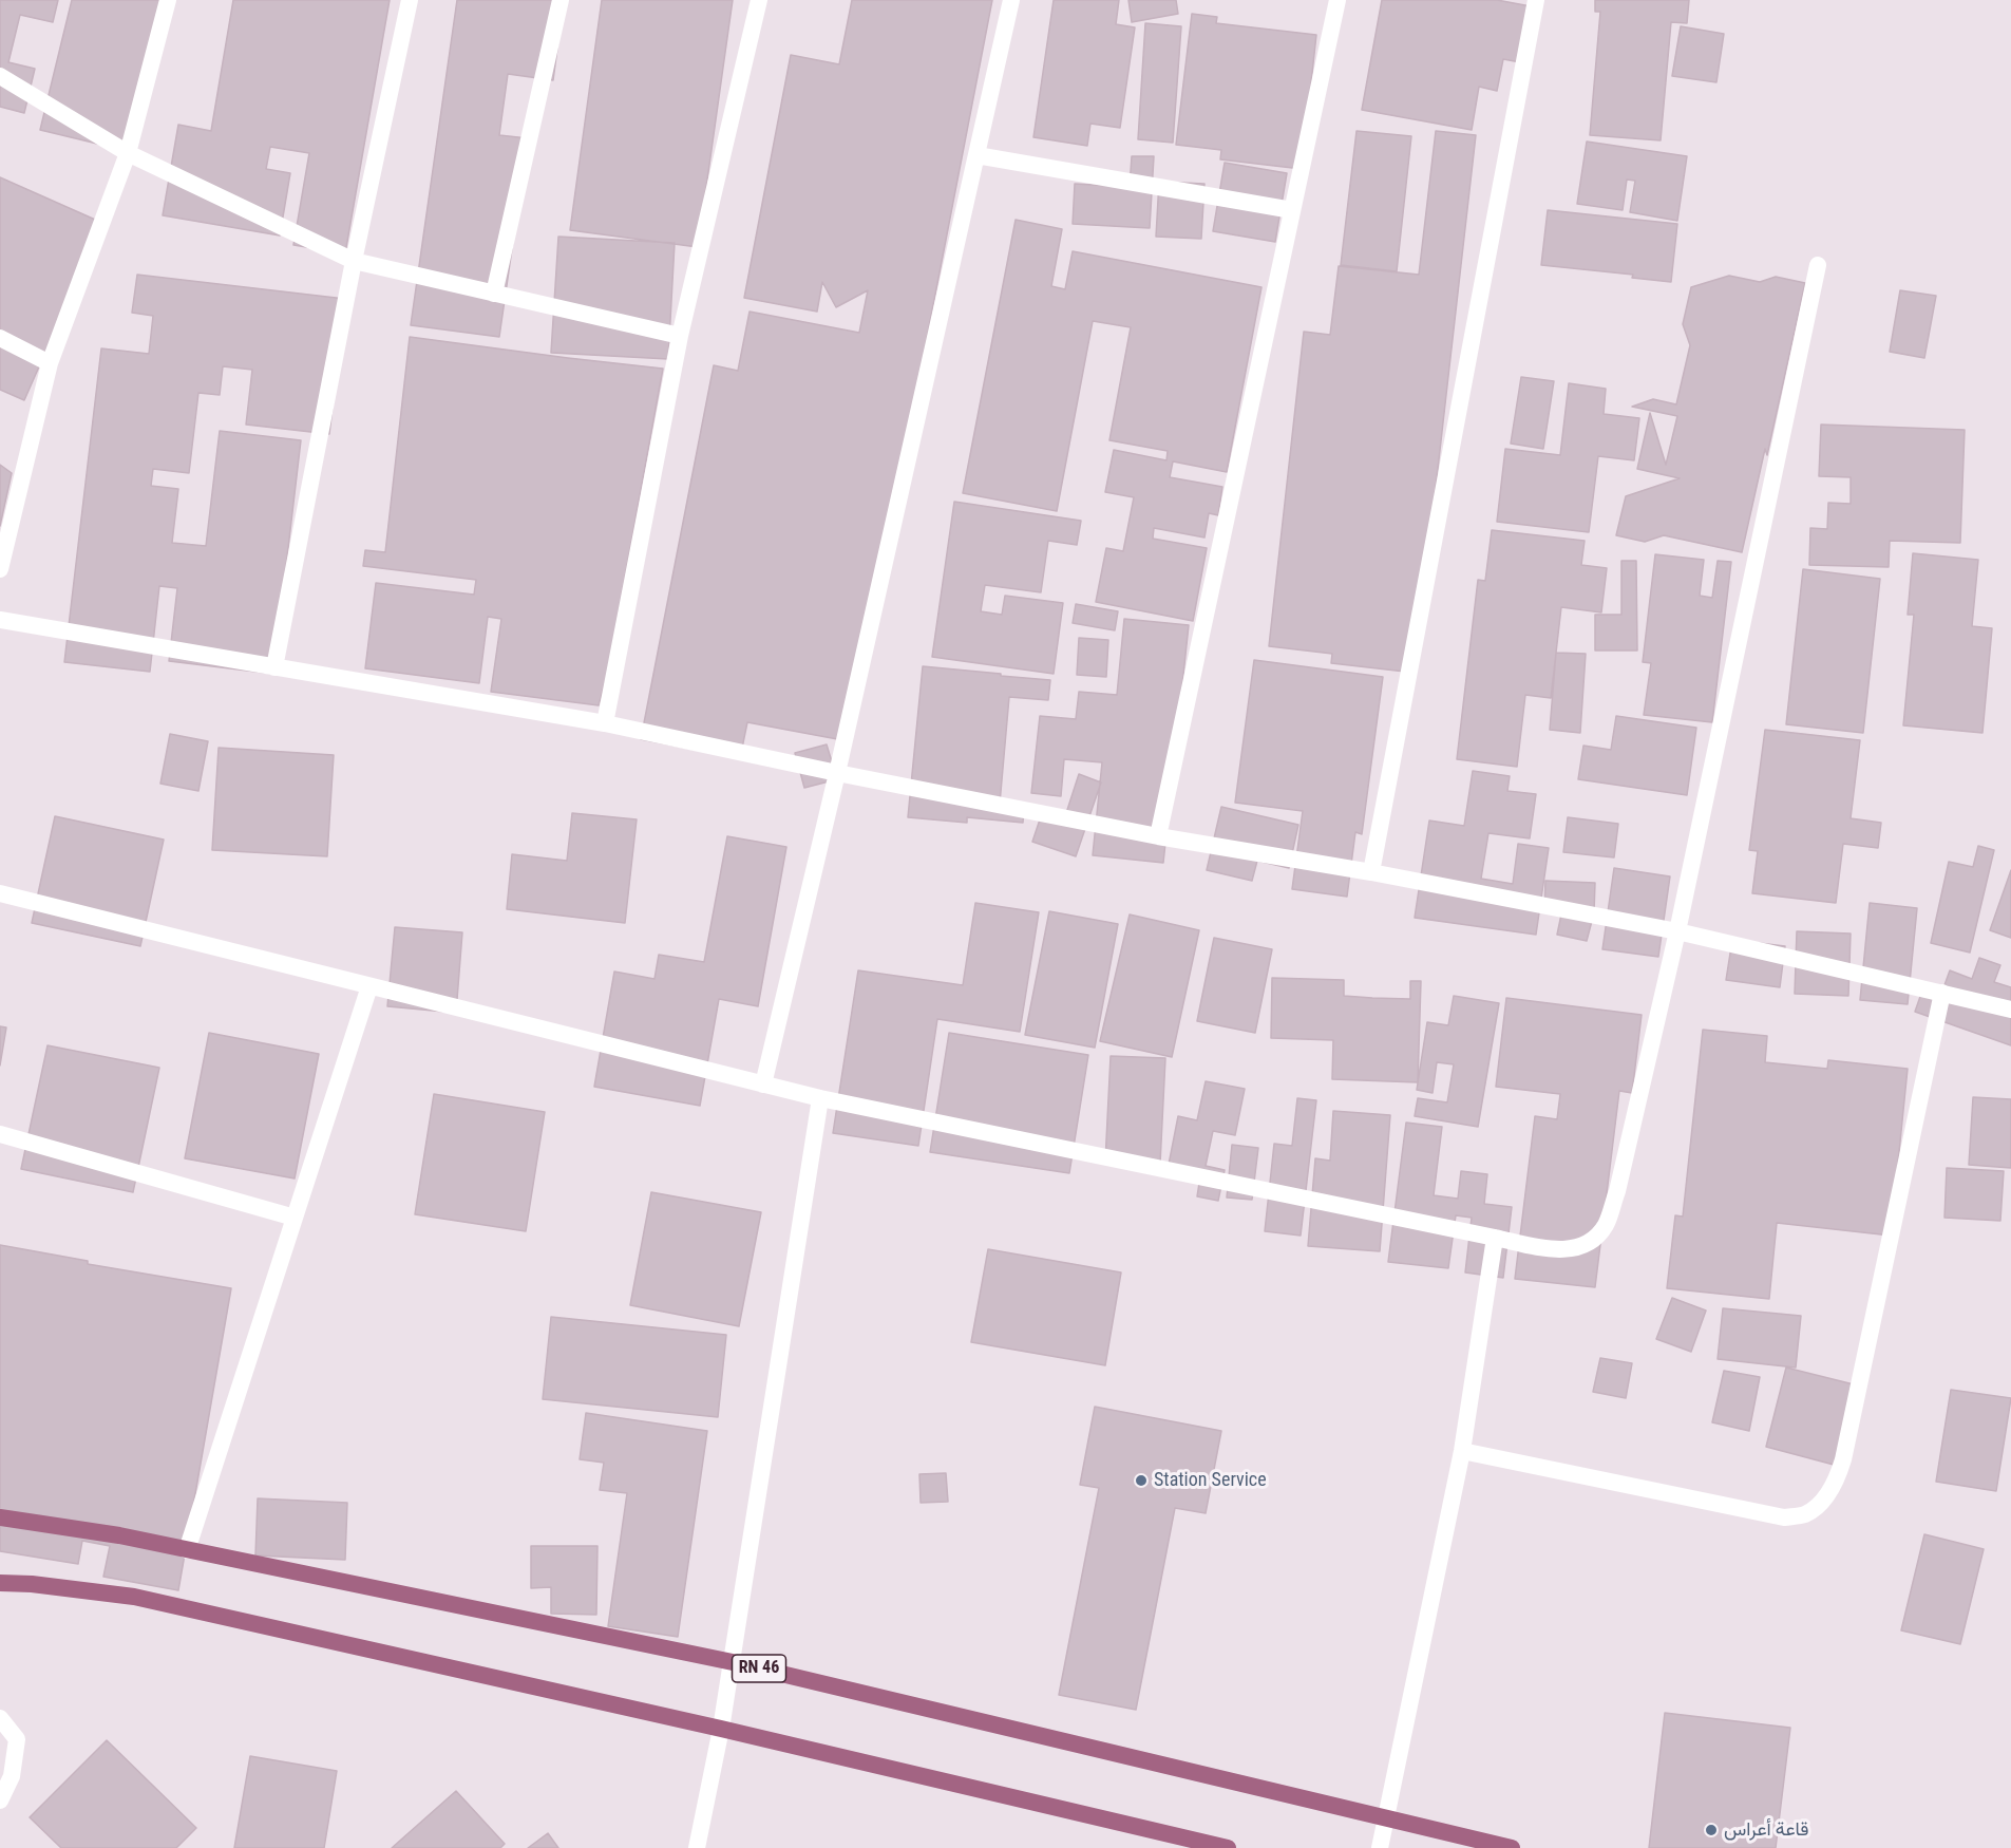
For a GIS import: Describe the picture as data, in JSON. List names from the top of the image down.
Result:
{
  "streets": {
    "main road": ["RN 46"]
  },
  "places": ["Station Service", "قاعة أعراس"]
}
